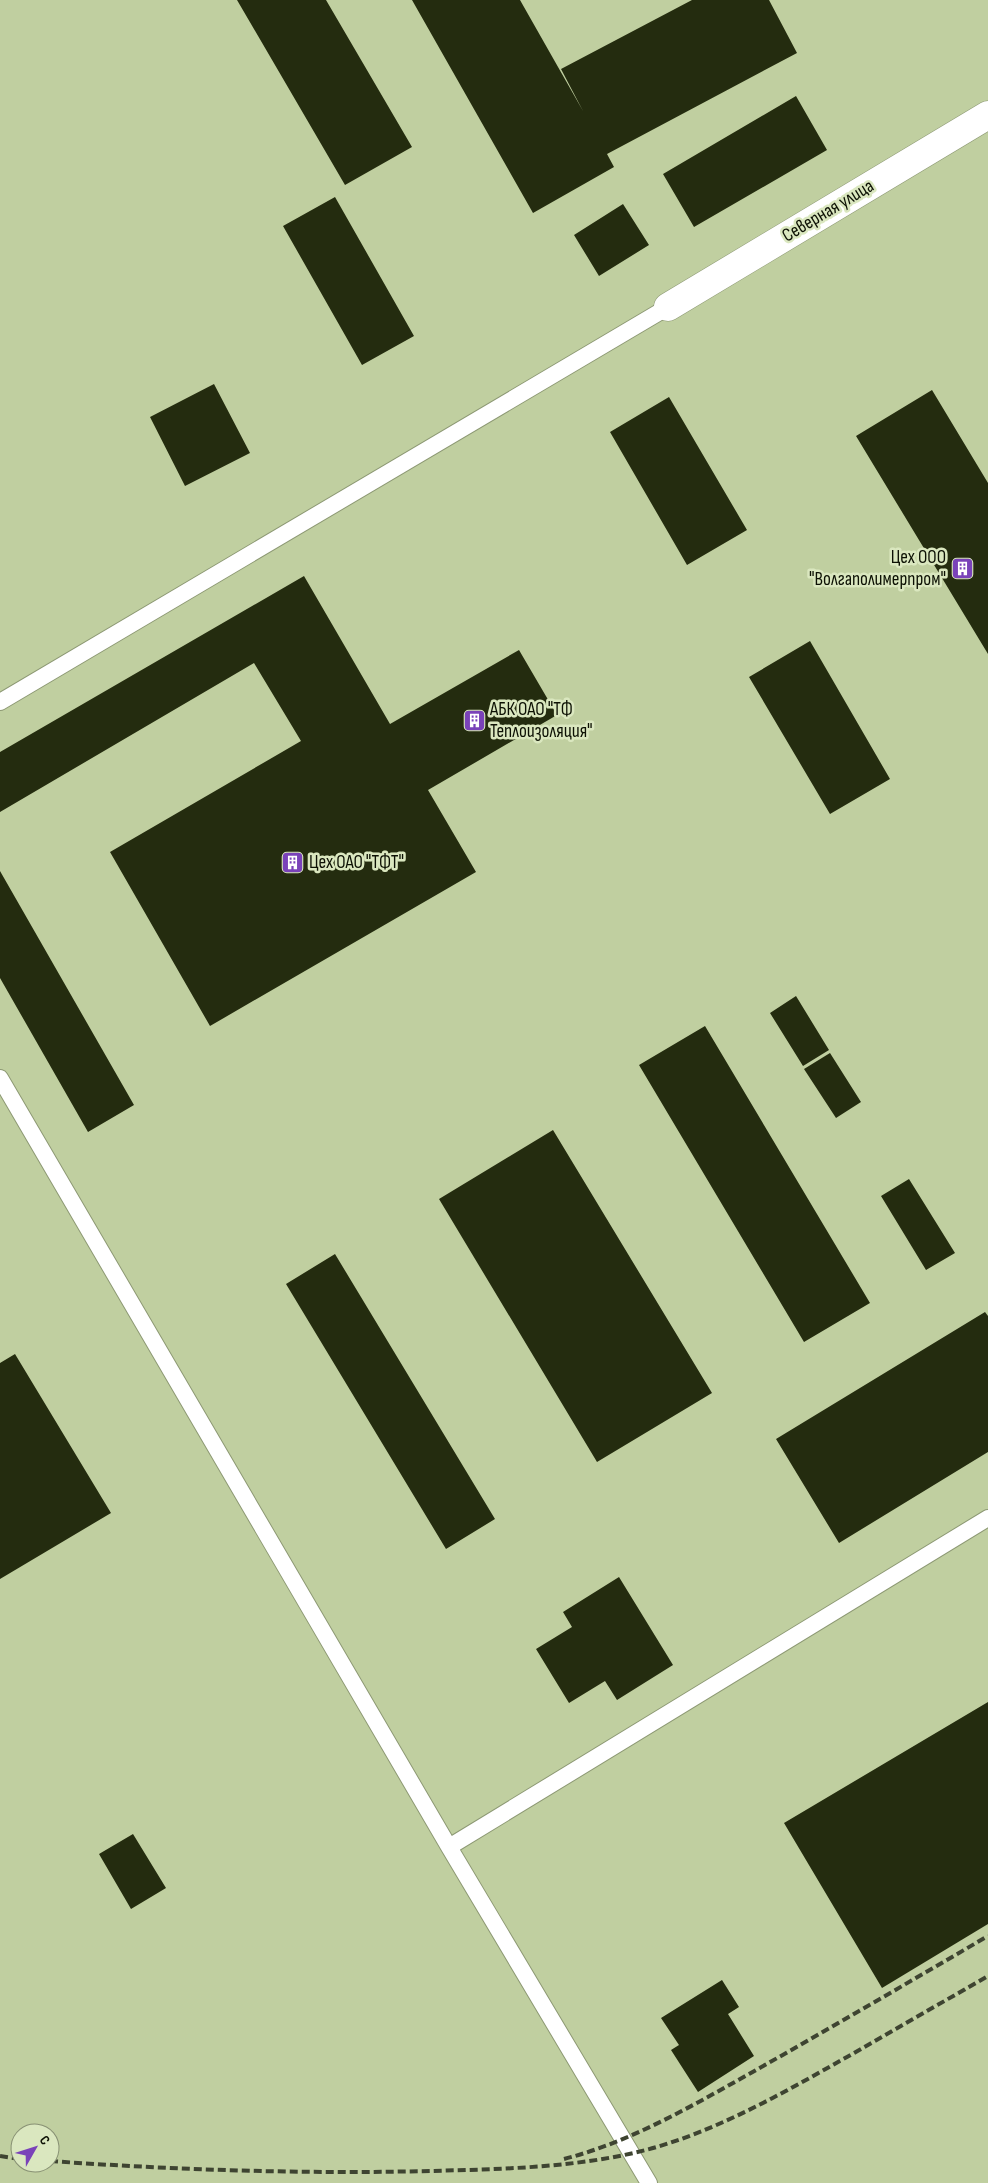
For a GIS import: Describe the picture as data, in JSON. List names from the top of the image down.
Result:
{
  "streets": {
    "street": ["Северная улица"]
  },
  "places": {
    "building": ["Цех ООО \"Волгаполимерпром\"", "АБК ОАО \"ТФ Теплоизоляция\"", "Цех ОАО \"ТФТ\""]
  },
  "north": "top right"
}
